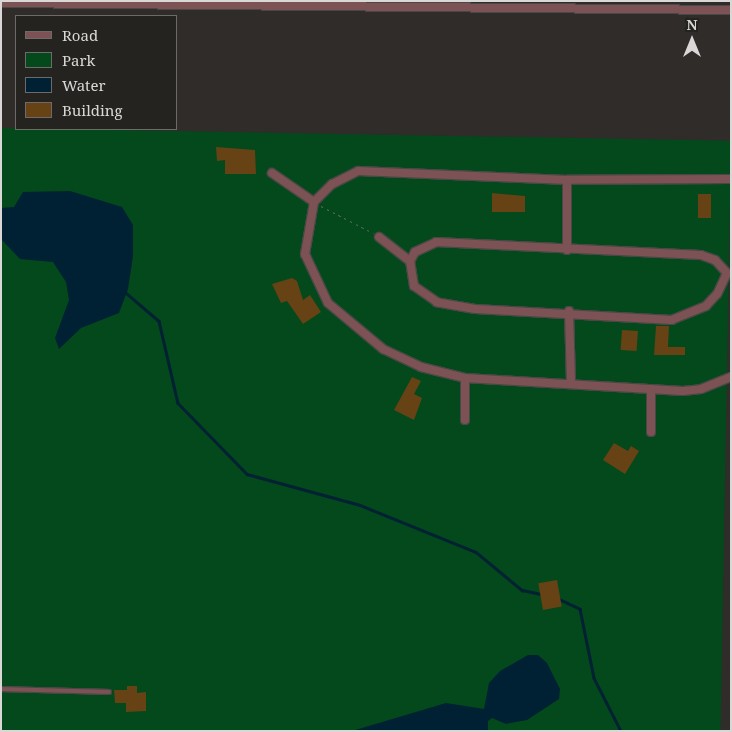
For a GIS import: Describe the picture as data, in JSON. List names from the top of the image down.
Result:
{
  "legend": [
    "Road",
    "Park",
    "Water",
    "Building"
  ],
  "north": "top"
}
